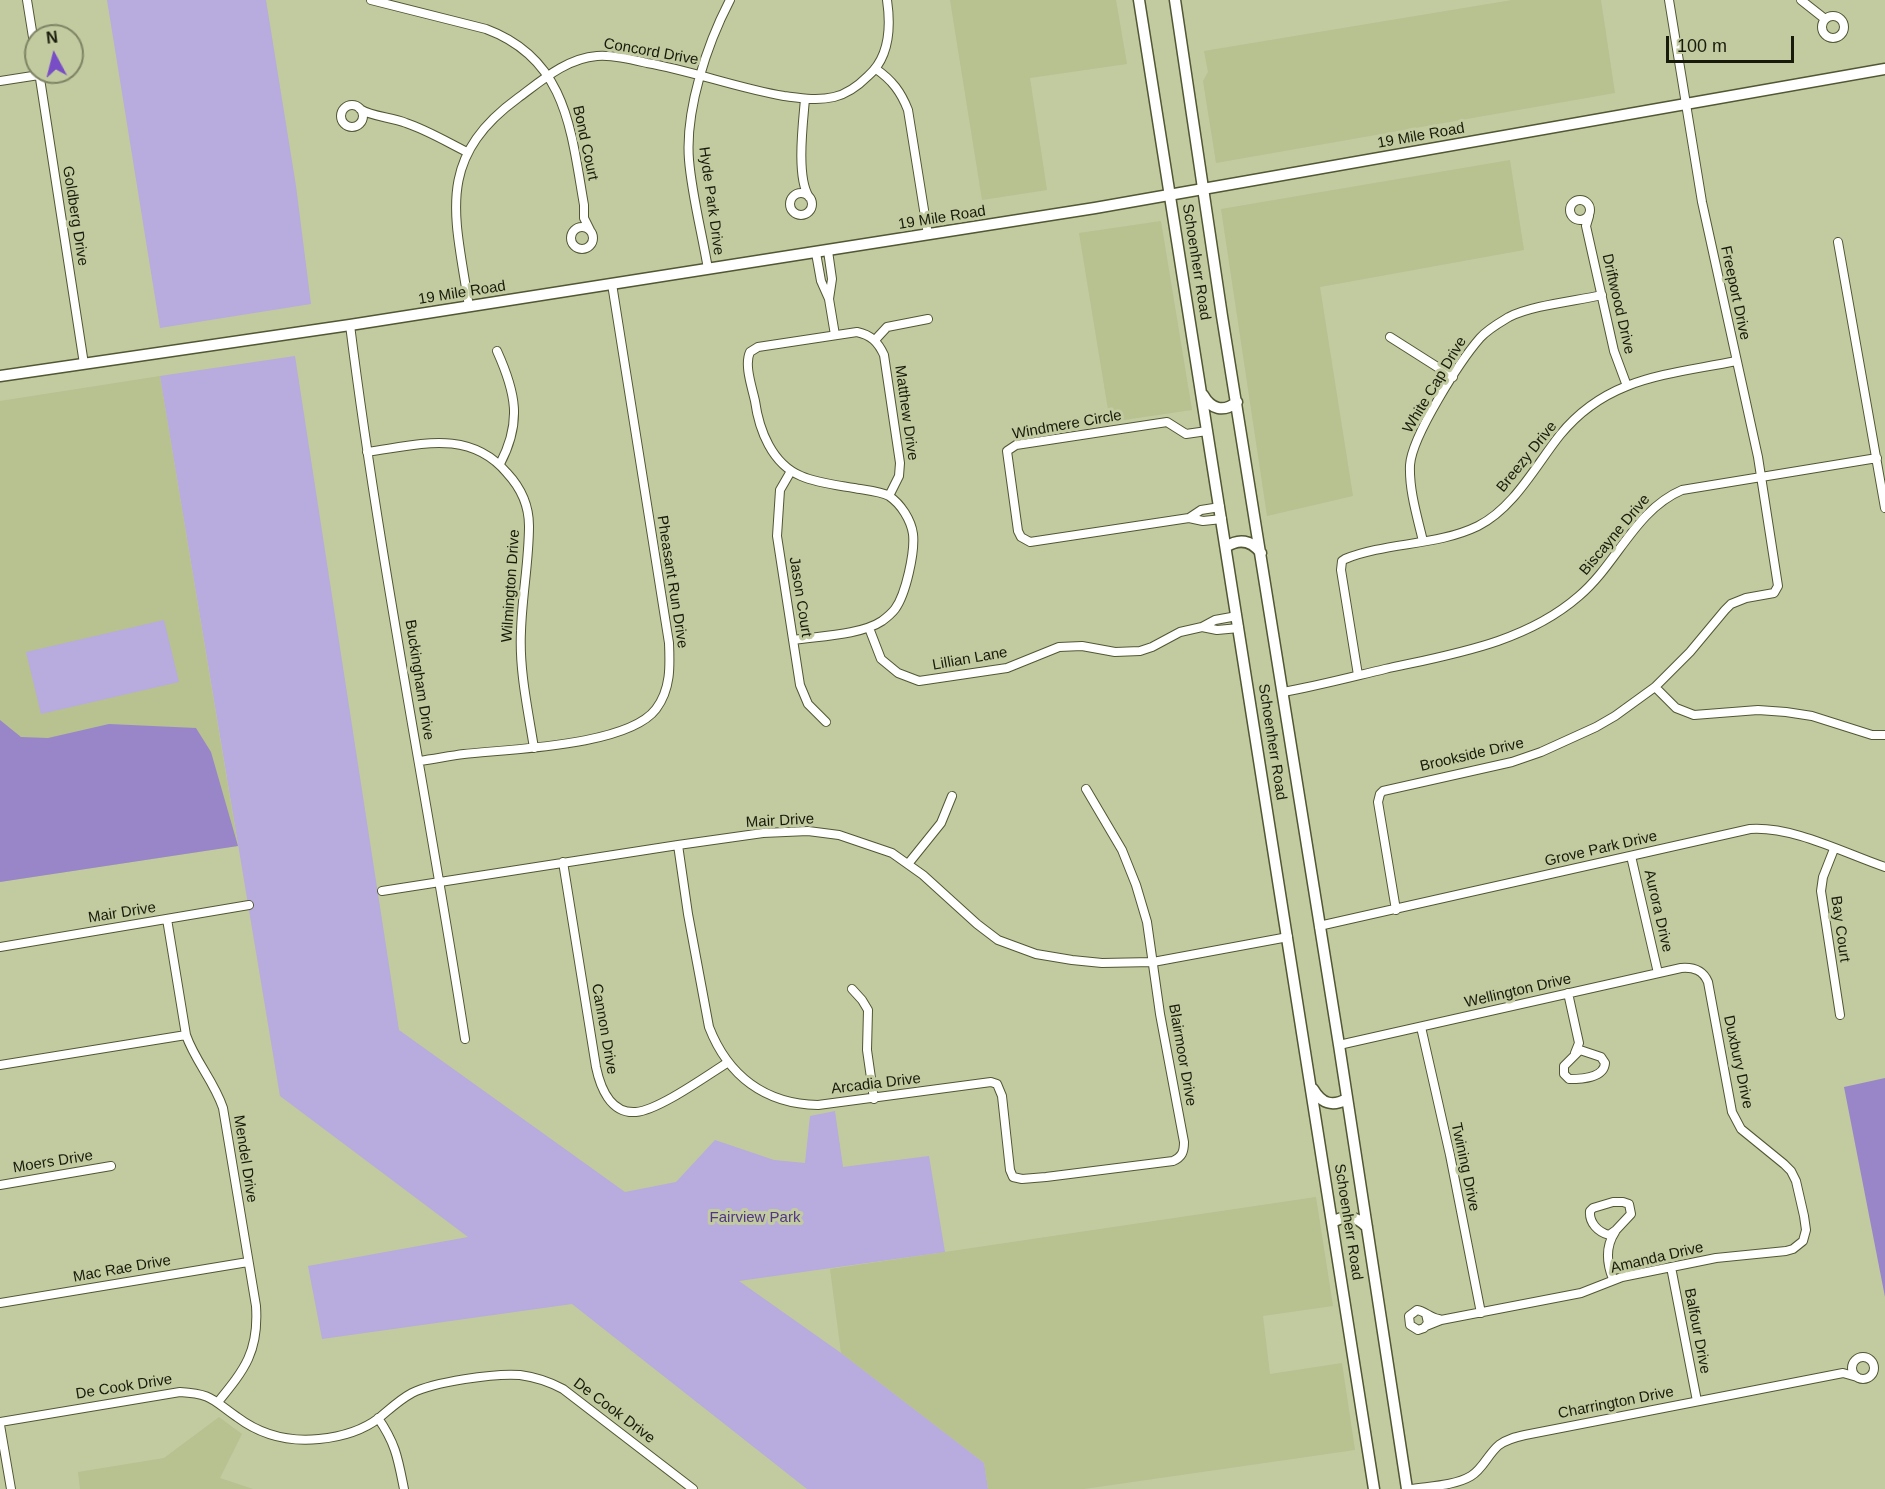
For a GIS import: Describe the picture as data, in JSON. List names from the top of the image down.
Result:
{
  "streets": {
    "main road": ["19 Mile Road", "Schoenherr Road"],
    "street": [
      "Concord Drive",
      "Bond Court",
      "Hyde Park Drive",
      "Goldberg Drive",
      "Freeport Drive",
      "Driftwood Drive",
      "White Cap Drive",
      "Matthew Drive",
      "Windmere Circle",
      "Breezy Drive",
      "Biscayne Drive",
      "Pheasant Run Drive",
      "Wilmington Drive",
      "Jason Court",
      "Lillian Lane",
      "Buckingham Drive",
      "Brookside Drive",
      "Mair Drive",
      "Grove Park Drive",
      "Aurora Drive",
      "Bay Court",
      "Wellington Drive",
      "Cannon Drive",
      "Blairmoor Drive",
      "Duxbury Drive",
      "Arcadia Drive",
      "Mendel Drive",
      "Moers Drive",
      "Twining Drive",
      "Amanda Drive",
      "Mac Rae Drive",
      "Balfour Drive",
      "De Cook Drive",
      "Charrington Drive"
    ]
  },
  "crossings": [
    ["Concord Drive", "19 Mile Road"],
    ["Concord Drive", "Bond Court"],
    ["Concord Drive", "Hyde Park Drive"],
    ["19 Mile Road", "Hyde Park Drive"],
    ["19 Mile Road", "Goldberg Drive"],
    ["19 Mile Road", "Schoenherr Road"],
    ["19 Mile Road", "Freeport Drive"],
    ["19 Mile Road", "Pheasant Run Drive"],
    ["19 Mile Road", "Buckingham Drive"],
    ["Schoenherr Road", "Windmere Circle"],
    ["Schoenherr Road", "Biscayne Drive"],
    ["Schoenherr Road", "Lillian Lane"],
    ["Schoenherr Road", "Mair Drive"],
    ["Schoenherr Road", "Grove Park Drive"],
    ["Schoenherr Road", "Wellington Drive"],
    ["Schoenherr Road", "Charrington Drive"],
    ["Freeport Drive", "Breezy Drive"],
    ["Freeport Drive", "Biscayne Drive"],
    ["Freeport Drive", "Brookside Drive"],
    ["Driftwood Drive", "White Cap Drive"],
    ["Driftwood Drive", "Breezy Drive"],
    ["White Cap Drive", "Breezy Drive"],
    ["Matthew Drive", "Jason Court"],
    ["Breezy Drive", "Biscayne Drive"],
    ["Pheasant Run Drive", "Wilmington Drive"],
    ["Pheasant Run Drive", "Buckingham Drive"],
    ["Wilmington Drive", "Buckingham Drive"],
    ["Buckingham Drive", "Mair Drive"],
    ["Brookside Drive", "Grove Park Drive"],
    ["Mair Drive", "Cannon Drive"],
    ["Mair Drive", "Blairmoor Drive"],
    ["Mair Drive", "Arcadia Drive"],
    ["Mair Drive", "Mendel Drive"],
    ["Grove Park Drive", "Aurora Drive"],
    ["Grove Park Drive", "Bay Court"],
    ["Aurora Drive", "Wellington Drive"],
    ["Wellington Drive", "Duxbury Drive"],
    ["Wellington Drive", "Twining Drive"],
    ["Cannon Drive", "Arcadia Drive"],
    ["Blairmoor Drive", "Arcadia Drive"],
    ["Duxbury Drive", "Amanda Drive"],
    ["Mendel Drive", "Mac Rae Drive"],
    ["Mendel Drive", "De Cook Drive"],
    ["Twining Drive", "Amanda Drive"],
    ["Amanda Drive", "Balfour Drive"],
    ["Balfour Drive", "Charrington Drive"]
  ],
  "parks": ["Fairview Park"],
  "scale_bar": "100 m",
  "north": "top"
}
